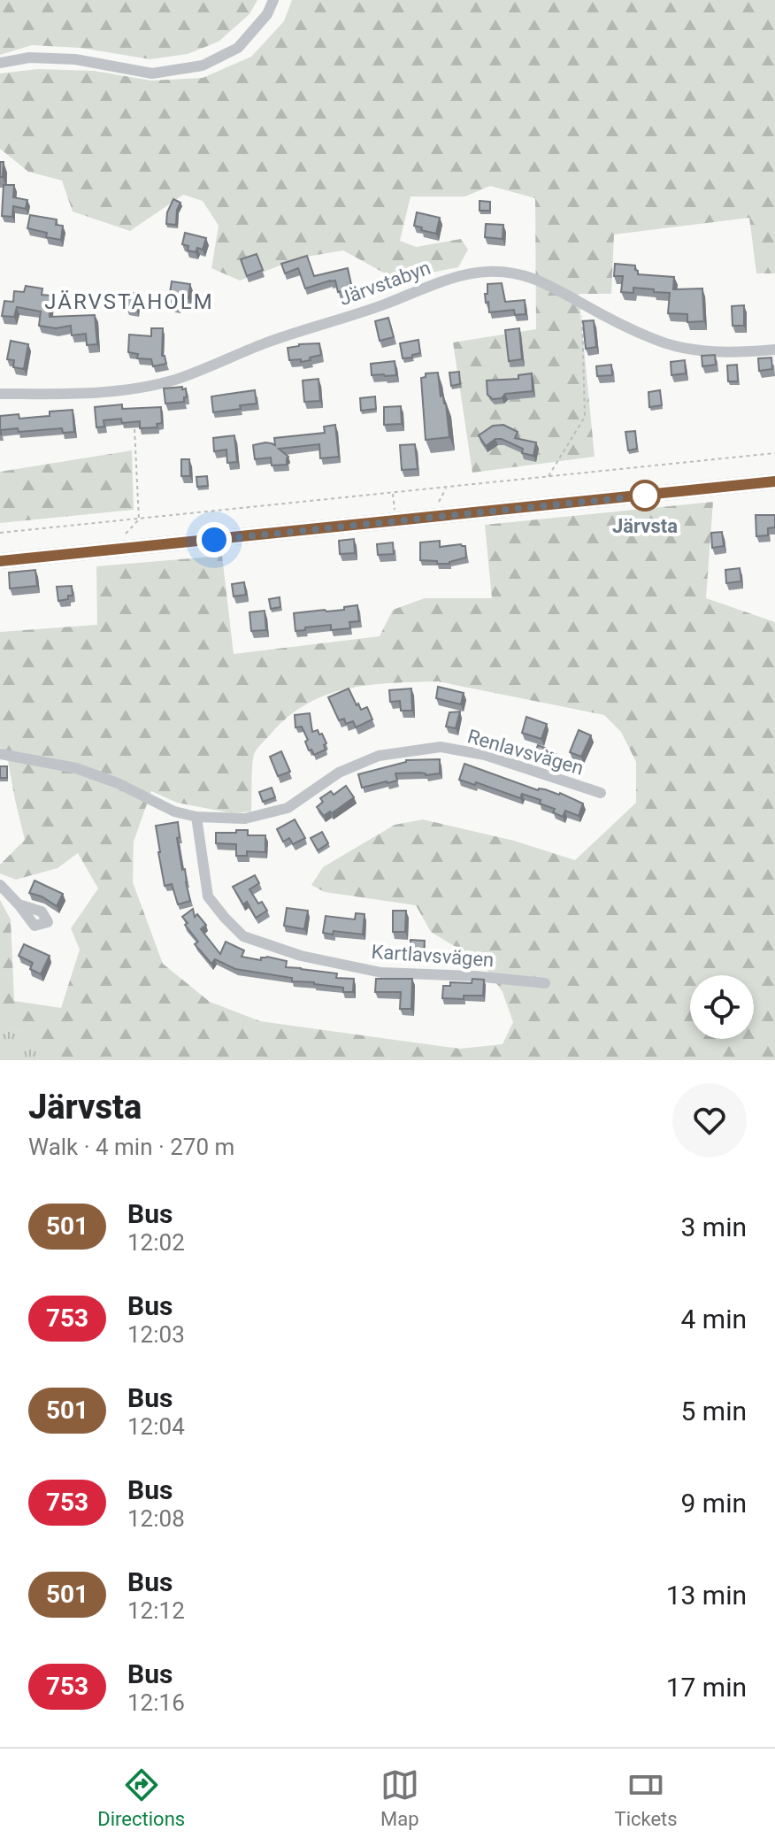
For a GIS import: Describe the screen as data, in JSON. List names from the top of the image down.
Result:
{
  "streets": {
    "street": ["Järvstabyn", "Renlavsvägen", "Kartlavsvägen"]
  },
  "crossings": [
    ["Renlavsvägen", "Kartlavsvägen"]
  ],
  "districts": ["JÄRVSTAHOLM"],
  "places": ["Järvsta"],
  "lines": ["bus line 501"],
  "page": {
    "heading": ["Järvsta", "Walk · 4 min · 270 m"],
    "list": [
      {
        "mark": "501",
        "name": "Bus",
        "note": "12:02",
        "value": "3 min"
      },
      {
        "mark": "753",
        "name": "Bus",
        "note": "12:03",
        "value": "4 min"
      },
      {
        "mark": "501",
        "name": "Bus",
        "note": "12:04",
        "value": "5 min"
      },
      {
        "mark": "753",
        "name": "Bus",
        "note": "12:08",
        "value": "9 min"
      },
      {
        "mark": "501",
        "name": "Bus",
        "note": "12:12",
        "value": "13 min"
      },
      {
        "mark": "753",
        "name": "Bus",
        "note": "12:16",
        "value": "17 min"
      }
    ],
    "tabs": ["Directions", "Map", "Tickets"]
  }
}
